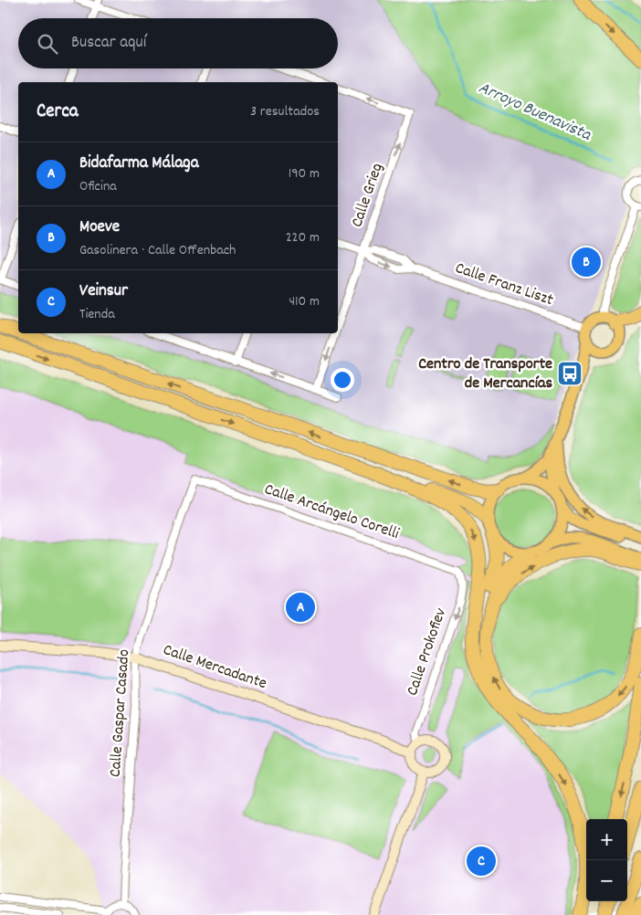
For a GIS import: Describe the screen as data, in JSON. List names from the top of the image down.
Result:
{
  "streets": {
    "street": [
      "Calle Grieg",
      "Calle Franz Liszt",
      "Calle Arcángelo Corelli",
      "Calle Prokofiev",
      "Calle Mercadante",
      "Calle Gaspar Casado"
    ]
  },
  "crossings": [
    ["Calle Grieg", "Calle Franz Liszt"],
    ["Calle Arcángelo Corelli", "Calle Prokofiev"],
    ["Calle Arcángelo Corelli", "Calle Gaspar Casado"],
    ["Calle Prokofiev", "Calle Mercadante"],
    ["Calle Mercadante", "Calle Gaspar Casado"]
  ],
  "one_way": ["Calle Prokofiev"],
  "water": ["Arroyo Buenavista"],
  "places": {
    "bus stop": ["Centro de Transporte de Mercancías"]
  },
  "page": {
    "search": "Buscar aquí",
    "heading": ["Cerca", "3 resultados"],
    "list": [
      {
        "mark": "A",
        "name": "Bidafarma Málaga",
        "note": "Oficina",
        "value": "190 m"
      },
      {
        "mark": "B",
        "name": "Moeve",
        "note": "Gasolinera · Calle Offenbach",
        "value": "220 m"
      },
      {
        "mark": "C",
        "name": "Veinsur",
        "note": "Tienda",
        "value": "410 m"
      }
    ],
    "pins": ["B", "A", "C"],
    "map_buttons": ["+", "−"]
  }
}
